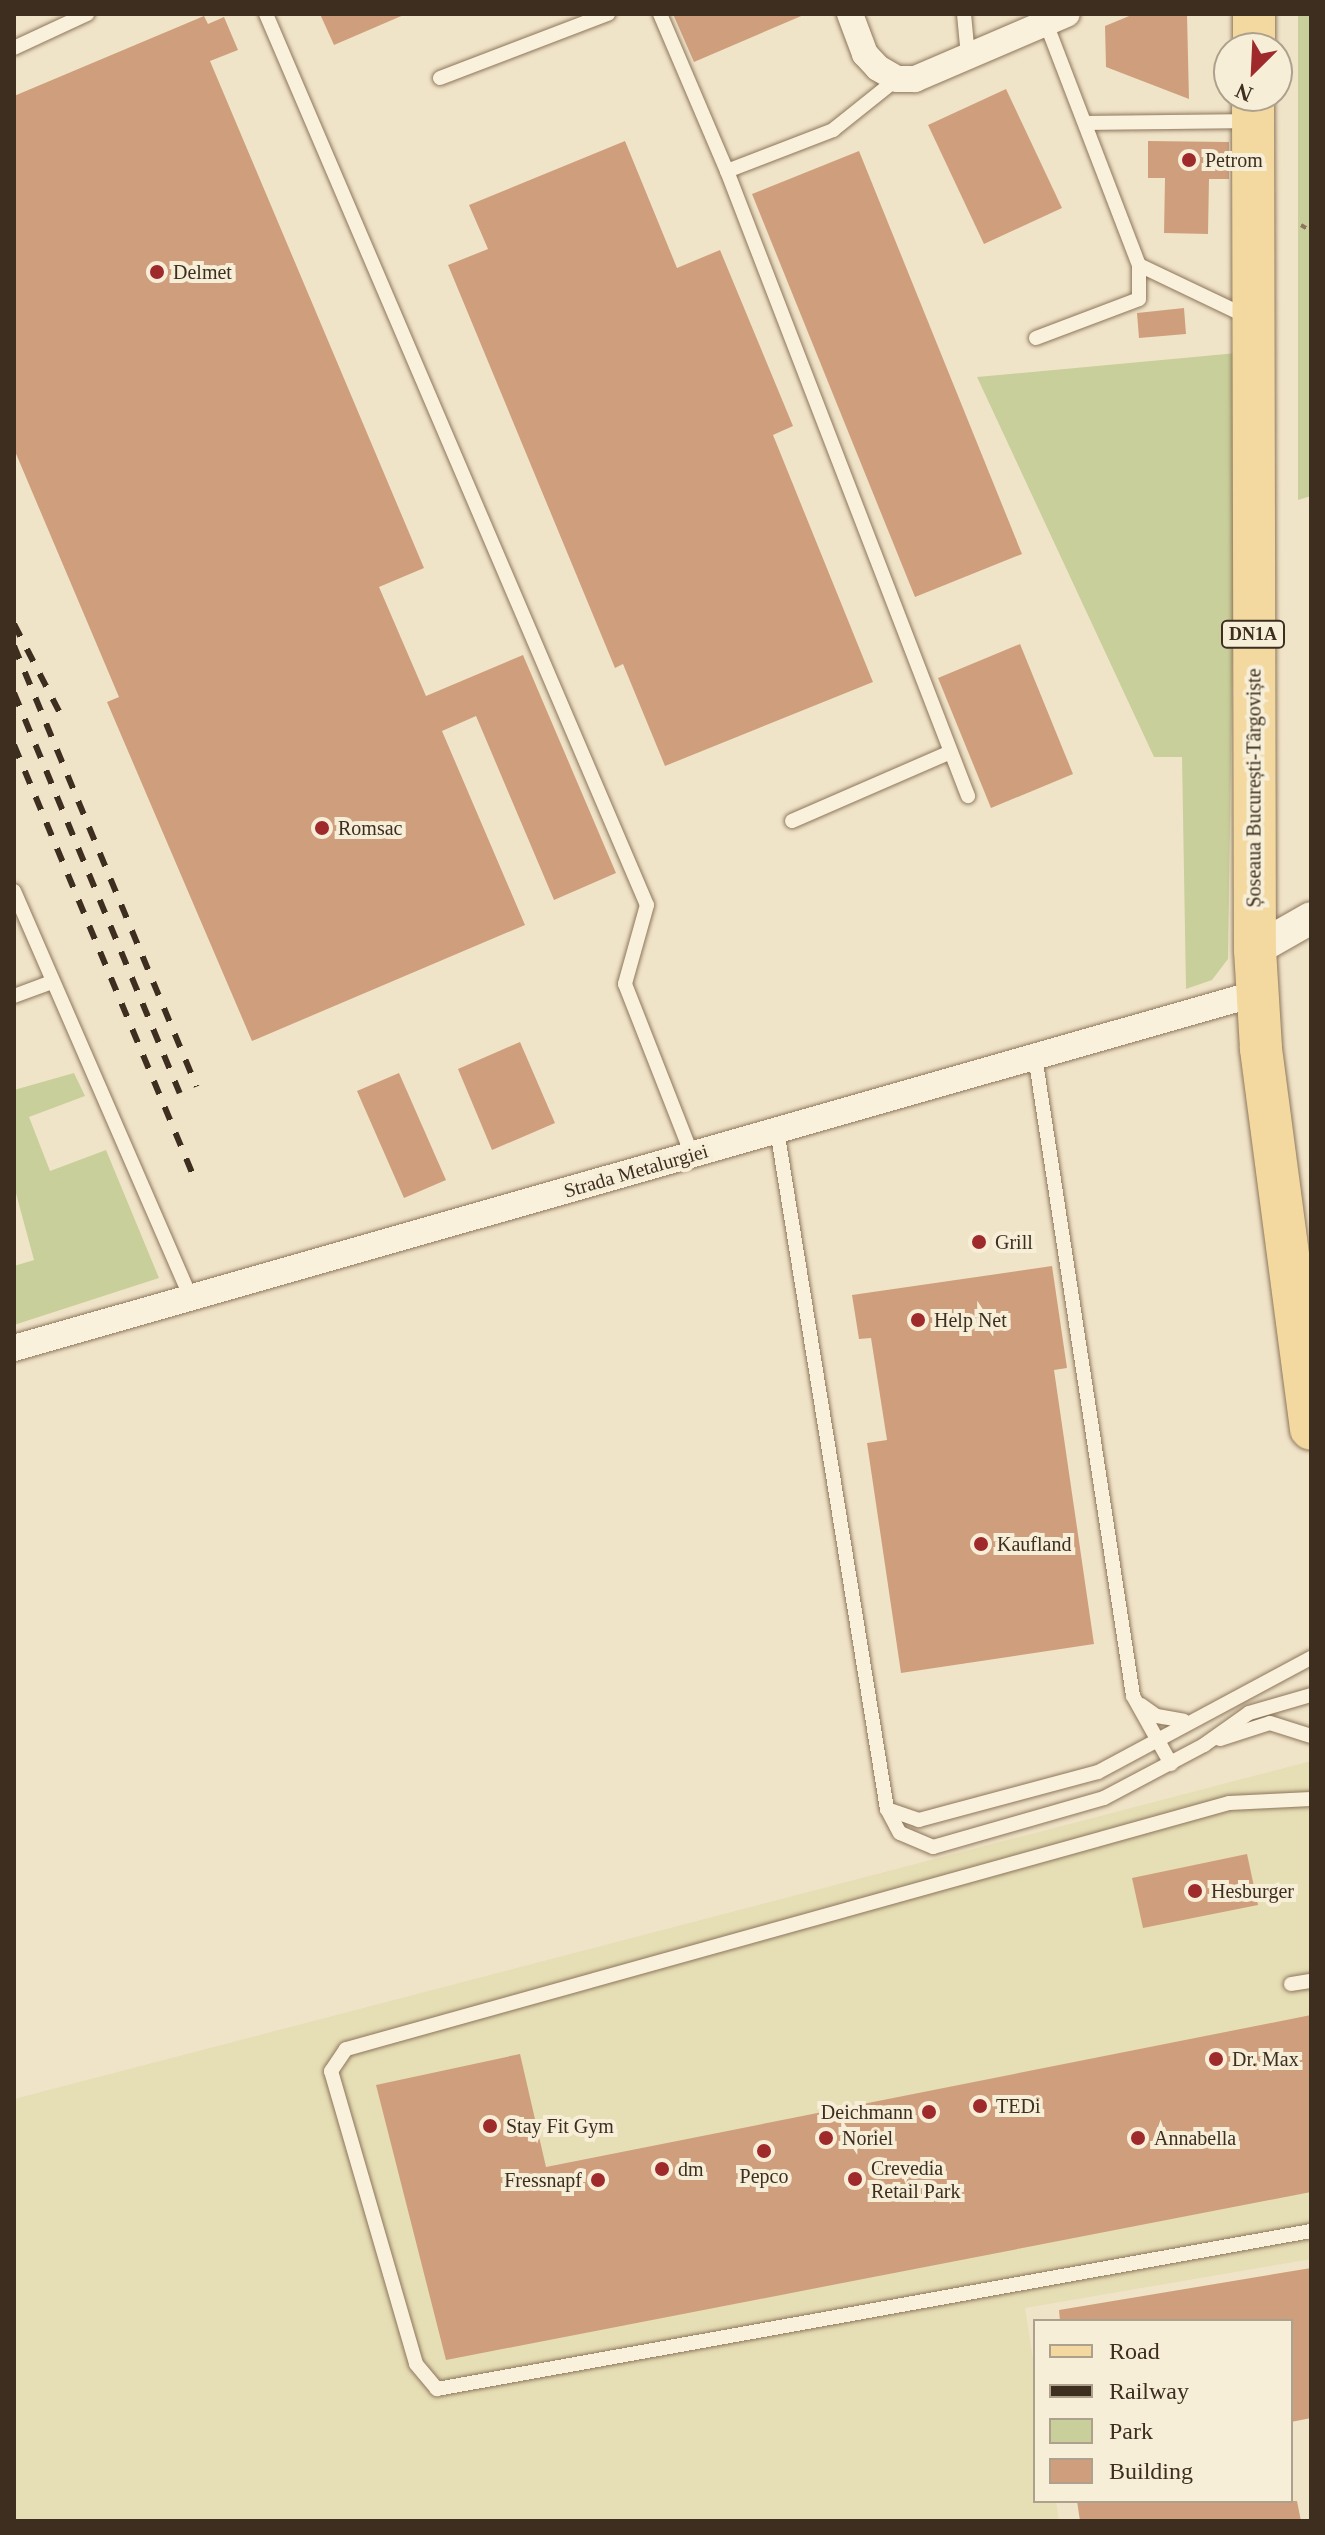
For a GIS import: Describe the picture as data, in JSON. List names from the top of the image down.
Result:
{
  "streets": {
    "main road": ["DN1A", "Șoseaua București-Târgoviște"],
    "street": ["Strada Metalurgiei"]
  },
  "crossings": [
    ["Șoseaua București-Târgoviște", "Strada Metalurgiei"]
  ],
  "places": [
    "Petrom",
    "Delmet",
    "Romsac",
    "Grill",
    "Help Net",
    "Kaufland",
    "Hesburger",
    "Dr. Max",
    "TEDi",
    "Deichmann",
    "Stay Fit Gym",
    "Noriel",
    "Annabella",
    "Pepco",
    "dm",
    "Crevedia Retail Park",
    "Fressnapf"
  ],
  "legend": [
    "Road",
    "Railway",
    "Park",
    "Building"
  ],
  "north": "bottom left"
}
